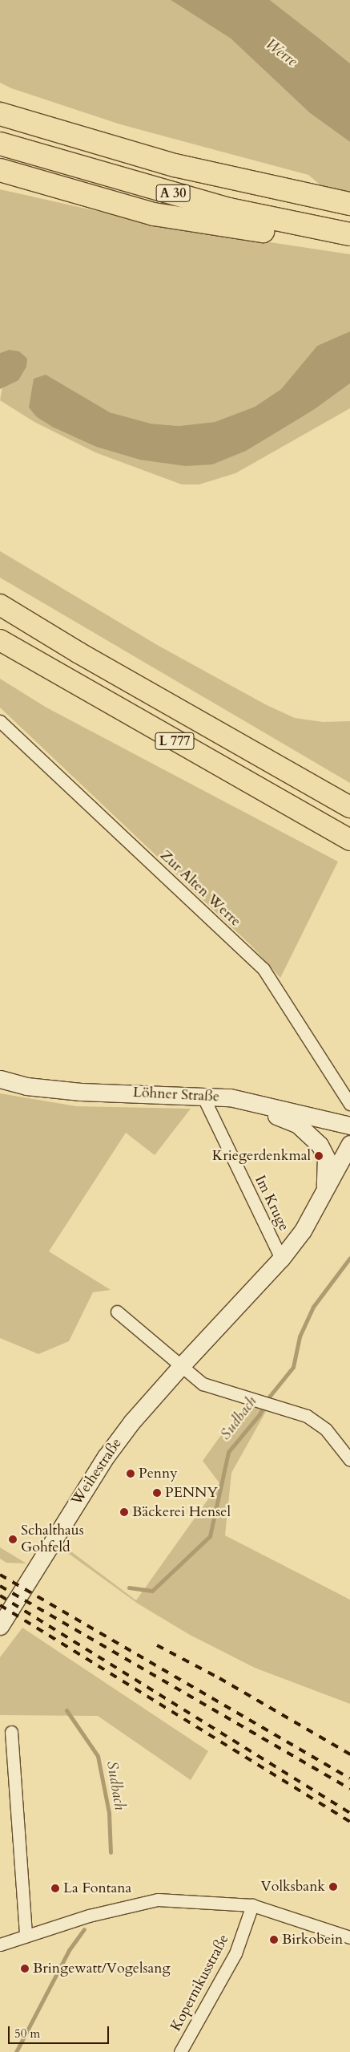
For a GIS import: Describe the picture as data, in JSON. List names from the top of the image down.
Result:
{
  "streets": {
    "highway": ["A 30", "L 777"],
    "main road": ["Löhner Straße", "Weihestraße"],
    "street": ["Zur Alten Werre", "Im Kruge", "Kopernikusstraße"]
  },
  "crossings": [
    ["Löhner Straße", "Im Kruge"],
    ["Löhner Straße", "Weihestraße"],
    ["Im Kruge", "Weihestraße"]
  ],
  "water": ["Werre", "Sudbach"],
  "places": [
    "Kriegerdenkmal",
    "Penny",
    "PENNY",
    "Bäckerei Hensel",
    "Schalthaus Gohfeld",
    "Volksbank",
    "La Fontana",
    "Birkobein",
    "Bringewatt/Vogelsang"
  ],
  "scale_bar": "50 m"
}
